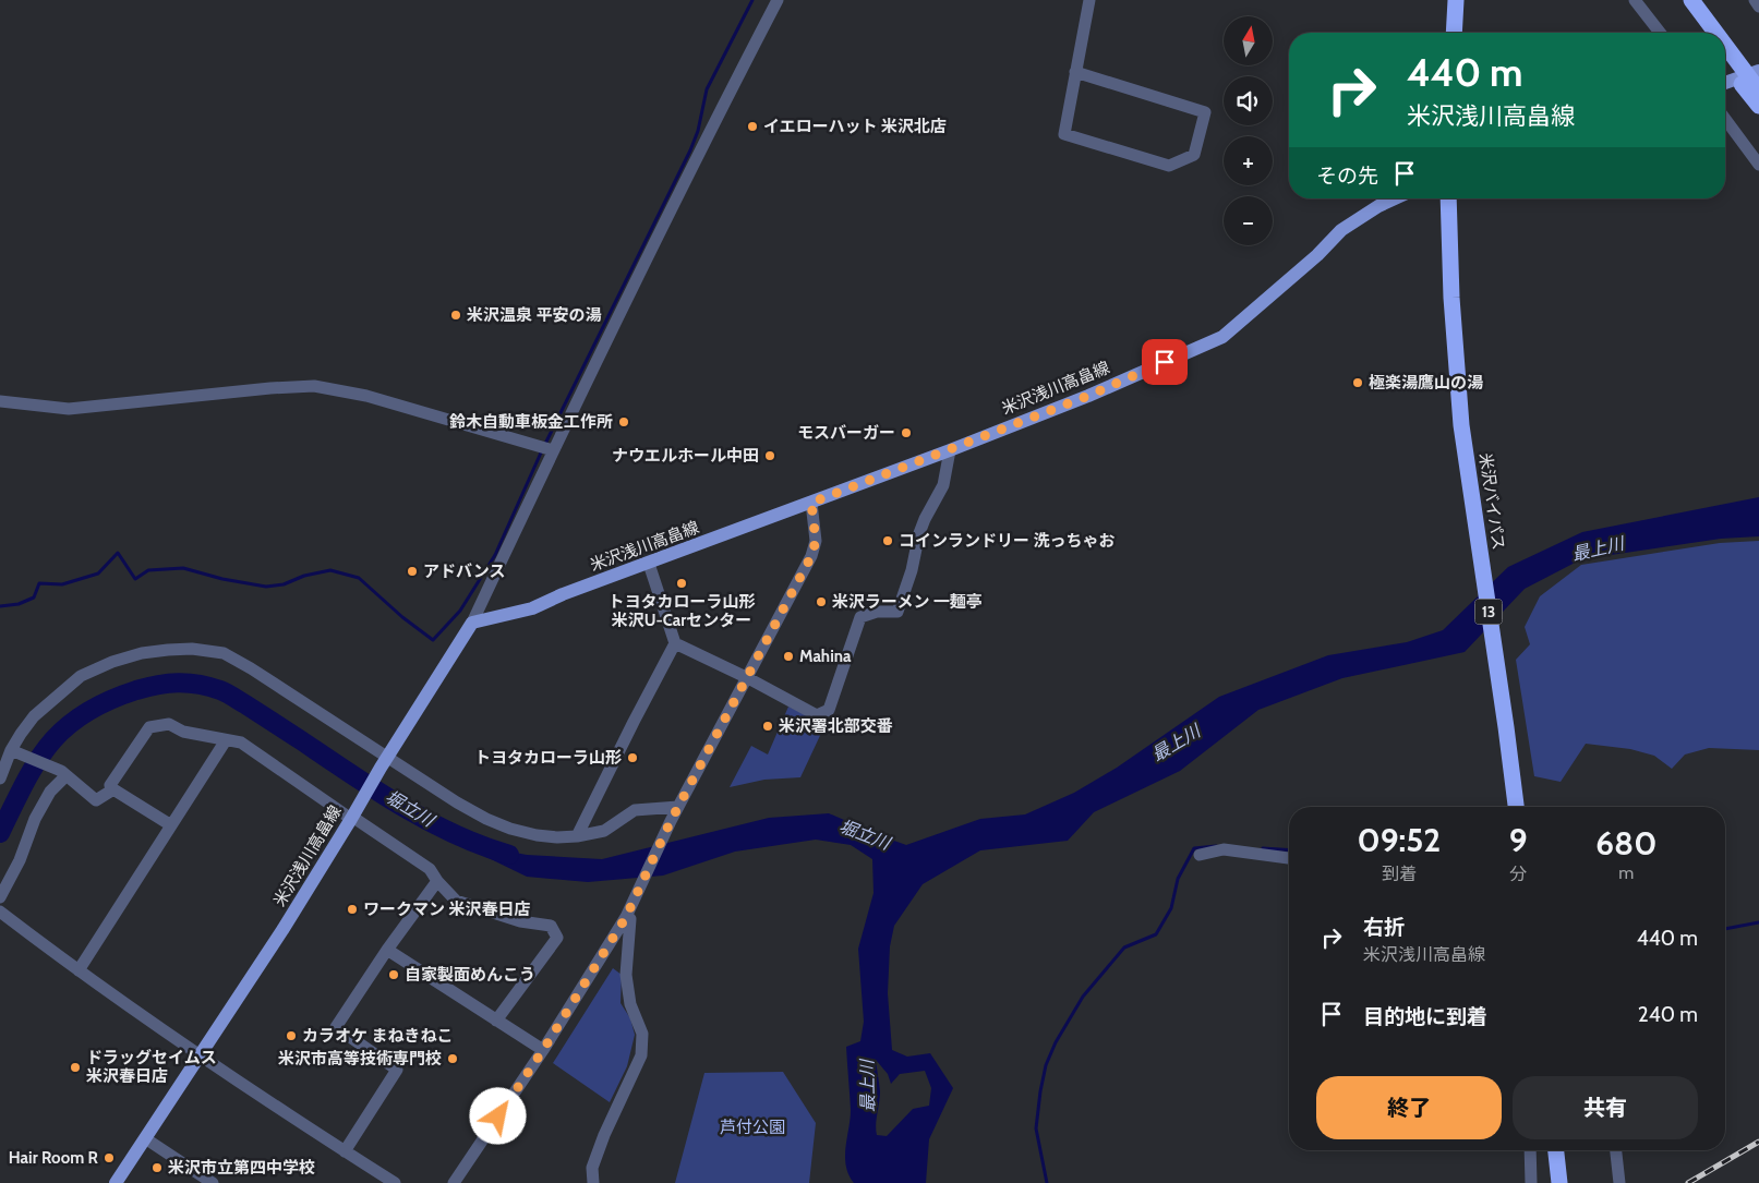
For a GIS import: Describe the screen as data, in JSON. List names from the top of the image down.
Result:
{
  "streets": {
    "highway": ["米沢バイパス", "13"],
    "main road": ["米沢浅川高畠線"]
  },
  "water": ["最上川", "堀立川"],
  "parks": ["芦付公園"],
  "places": [
    "イエローハット 米沢北店",
    "米沢温泉 平安の湯",
    "極楽湯鷹山の湯",
    "鈴木自動車板金工作所",
    "モスバーガー",
    "ナウエルホール中田",
    "コインランドリー 洗っちゃお",
    "アドバンス",
    "トヨタカローラ山形 米沢U-Carセンター",
    "米沢ラーメン 一麺亭",
    "Mahina",
    "米沢署北部交番",
    "トヨタカローラ山形",
    "ワークマン 米沢春日店",
    "自家製面めんこう",
    "カラオケ まねきねこ",
    "米沢市高等技術専門校",
    "ドラッグセイムス 米沢春日店",
    "Hair Room R",
    "米沢市立第四中学校"
  ],
  "north": "top",
  "page": {
    "map_buttons": ["+", "−"],
    "turn": ["440 m", "米沢浅川高畠線"],
    "then": "その先",
    "eta": [
      "09:52",
      "到着",
      "9",
      "分",
      "680",
      "m"
    ],
    "list": [
      {
        "name": "右折",
        "note": "米沢浅川高畠線",
        "value": "440 m"
      },
      {
        "name": "目的地に到着",
        "value": "240 m"
      }
    ],
    "buttons": ["終了", "共有"]
  }
}
